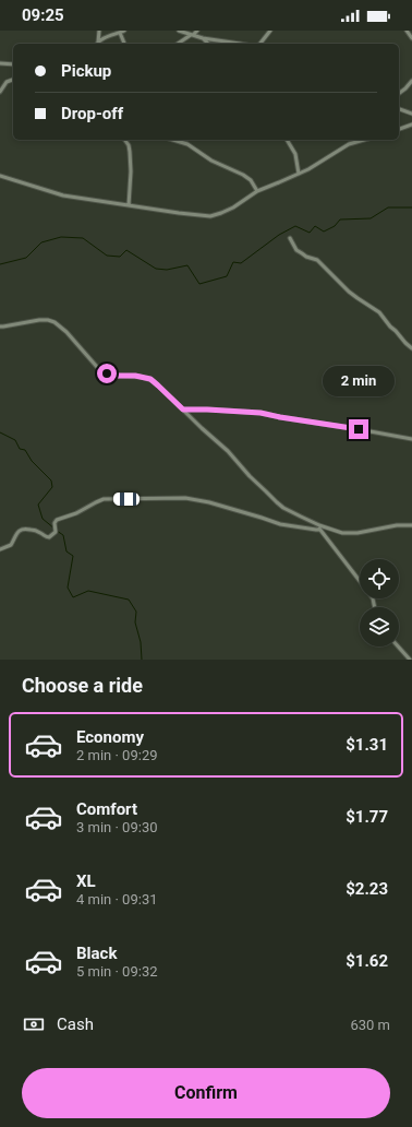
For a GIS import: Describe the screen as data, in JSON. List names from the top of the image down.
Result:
{
  "page": {
    "status": "09:25",
    "banner": ["Pickup", "Drop-off"],
    "bubble": "2 min",
    "heading": "Choose a ride",
    "list": [
      {
        "name": "Economy",
        "note": "2 min · 09:29",
        "value": "$1.31"
      },
      {
        "name": "Comfort",
        "note": "3 min · 09:30",
        "value": "$1.77"
      },
      {
        "name": "XL",
        "note": "4 min · 09:31",
        "value": "$2.23"
      },
      {
        "name": "Black",
        "note": "5 min · 09:32",
        "value": "$1.62"
      }
    ],
    "pay": ["Cash", "630 m"],
    "buttons": "Confirm"
  }
}
